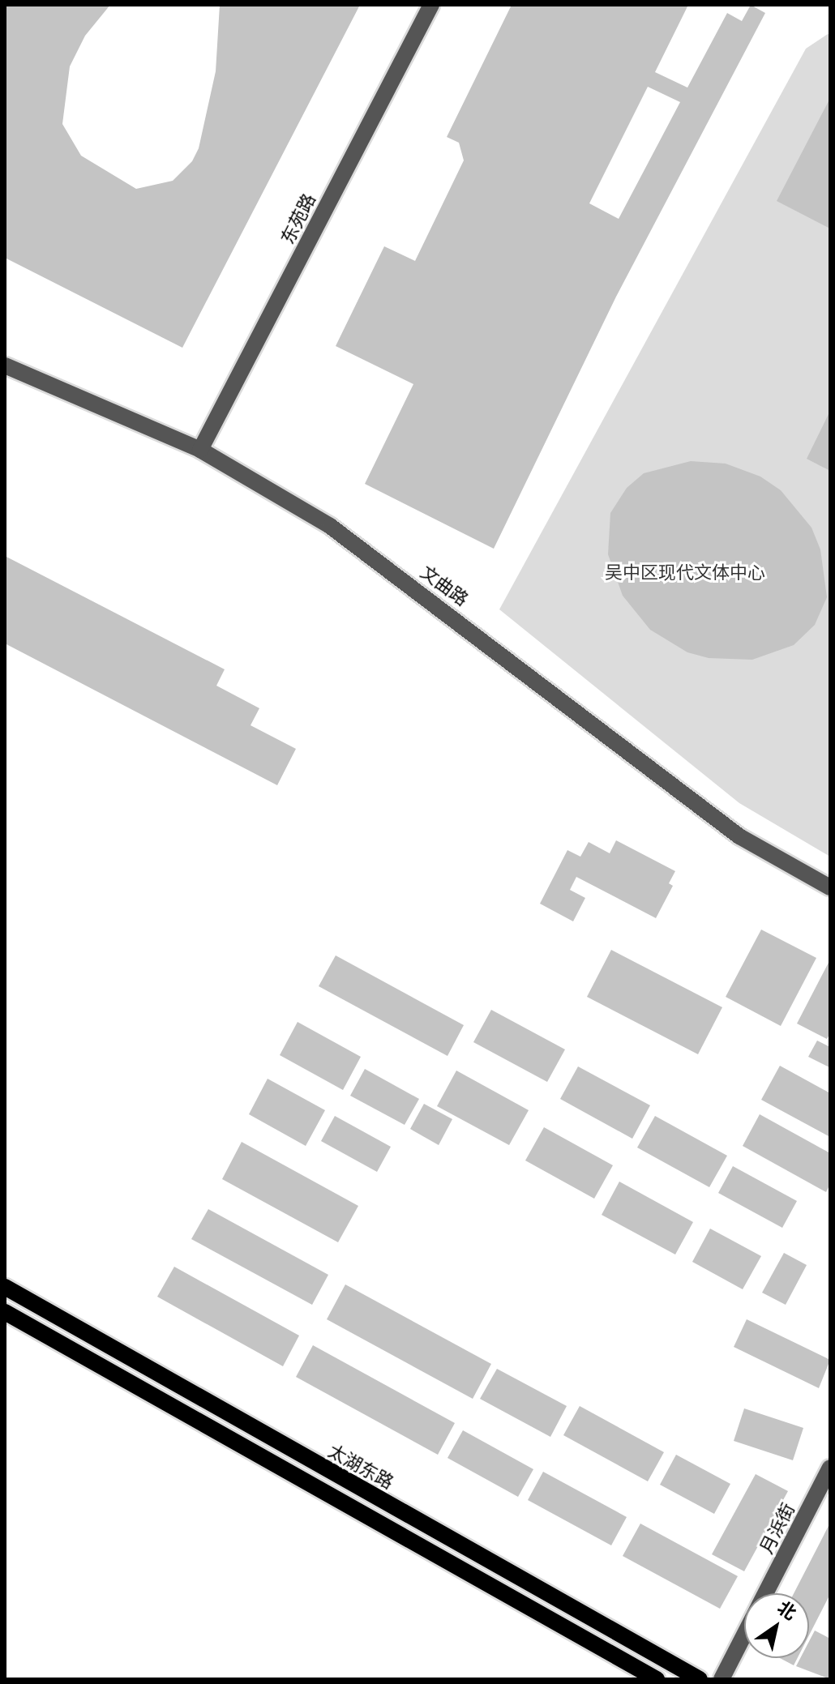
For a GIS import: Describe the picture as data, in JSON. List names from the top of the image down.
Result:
{
  "streets": {
    "main road": ["太湖东路"],
    "street": ["东苑路", "文曲路", "月浜街"]
  },
  "crossings": [
    ["东苑路", "文曲路"]
  ],
  "parks": ["吴中区现代文体中心"],
  "north": "top right"
}
